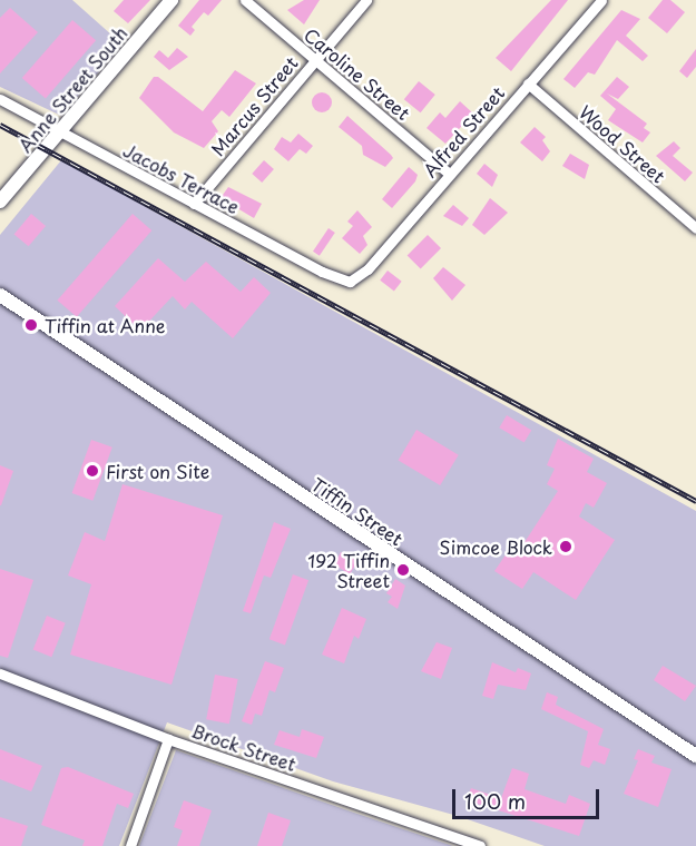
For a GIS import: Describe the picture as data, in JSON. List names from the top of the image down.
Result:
{
  "streets": {
    "street": [
      "Caroline Street",
      "Anne Street South",
      "Marcus Street",
      "Alfred Street",
      "Wood Street",
      "Jacobs Terrace",
      "Tiffin Street",
      "Brock Street"
    ]
  },
  "crossings": [
    ["Caroline Street", "Marcus Street"],
    ["Caroline Street", "Alfred Street"],
    ["Anne Street South", "Jacobs Terrace"],
    ["Marcus Street", "Jacobs Terrace"],
    ["Alfred Street", "Wood Street"],
    ["Alfred Street", "Jacobs Terrace"]
  ],
  "places": [
    "Tiffin at Anne",
    "First on Site",
    "Simcoe Block",
    "192 Tiffin Street"
  ],
  "scale_bar": "100 m"
}
